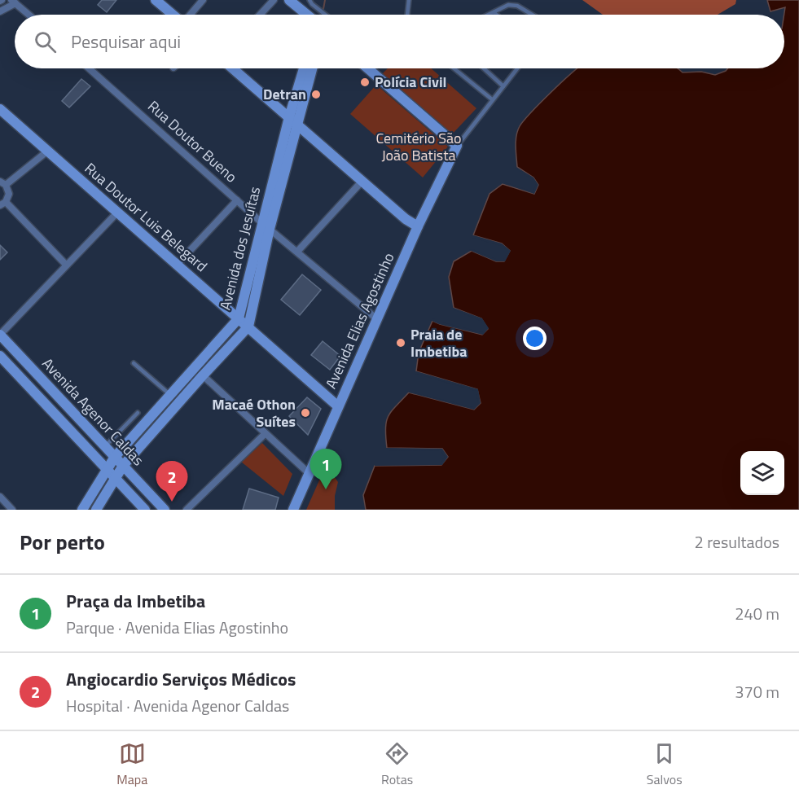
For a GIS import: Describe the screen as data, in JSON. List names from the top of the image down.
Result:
{
  "streets": {
    "street": [
      "Rua Doutor Bueno",
      "Rua Doutor Luis Belegard",
      "Avenida dos Jesuítas",
      "Avenida Elias Agostinho",
      "Avenida Agenor Caldas"
    ]
  },
  "crossings": [
    ["Rua Doutor Bueno", "Avenida dos Jesuítas"],
    ["Rua Doutor Bueno", "Avenida Elias Agostinho"],
    ["Rua Doutor Luis Belegard", "Avenida dos Jesuítas"],
    ["Rua Doutor Luis Belegard", "Avenida Elias Agostinho"],
    ["Avenida dos Jesuítas", "Avenida Agenor Caldas"]
  ],
  "parks": ["Cemitério São João Batista"],
  "places": [
    "Polícia Civil",
    "Detran",
    "Praia de Imbetiba",
    "Macaé Othon Suítes"
  ],
  "page": {
    "search": "Pesquisar aqui",
    "pins": ["1", "2"],
    "heading": ["Por perto", "2 resultados"],
    "list": [
      {
        "mark": "1",
        "name": "Praça da Imbetiba",
        "note": "Parque · Avenida Elias Agostinho",
        "value": "240 m"
      },
      {
        "mark": "2",
        "name": "Angiocardio Serviços Médicos",
        "note": "Hospital · Avenida Agenor Caldas",
        "value": "370 m"
      }
    ],
    "nav": ["Mapa", "Rotas", "Salvos"]
  }
}
